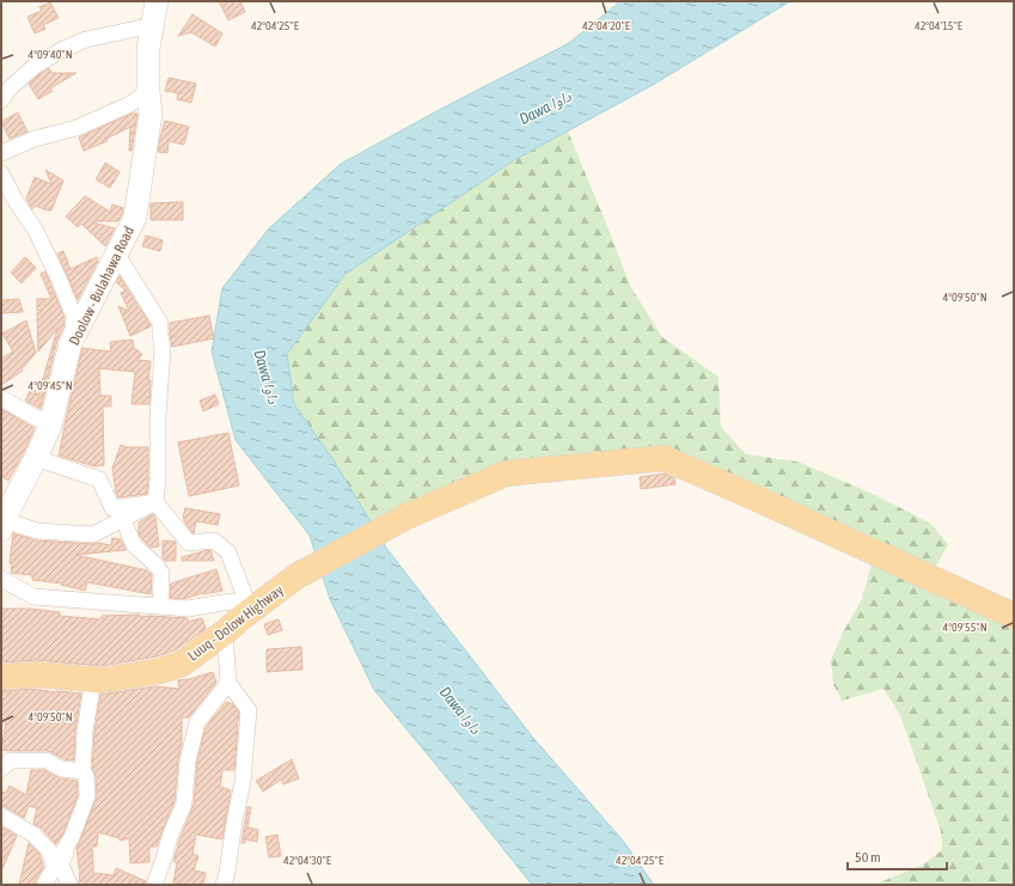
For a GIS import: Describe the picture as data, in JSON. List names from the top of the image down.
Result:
{
  "streets": {
    "main road": ["Doolow - Bulahawa Road", "Luuq - Dolow Highway"]
  },
  "water": ["Dawa داوا"],
  "scale_bar": "50 m",
  "coordinates": [
    "42°04'25\"E",
    "42°04'20\"E",
    "42°04'15\"E",
    "4°09'40\"N",
    "4°09'50\"N",
    "4°09'45\"N",
    "4°09'55\"N",
    "42°04'30\"E"
  ]
}
